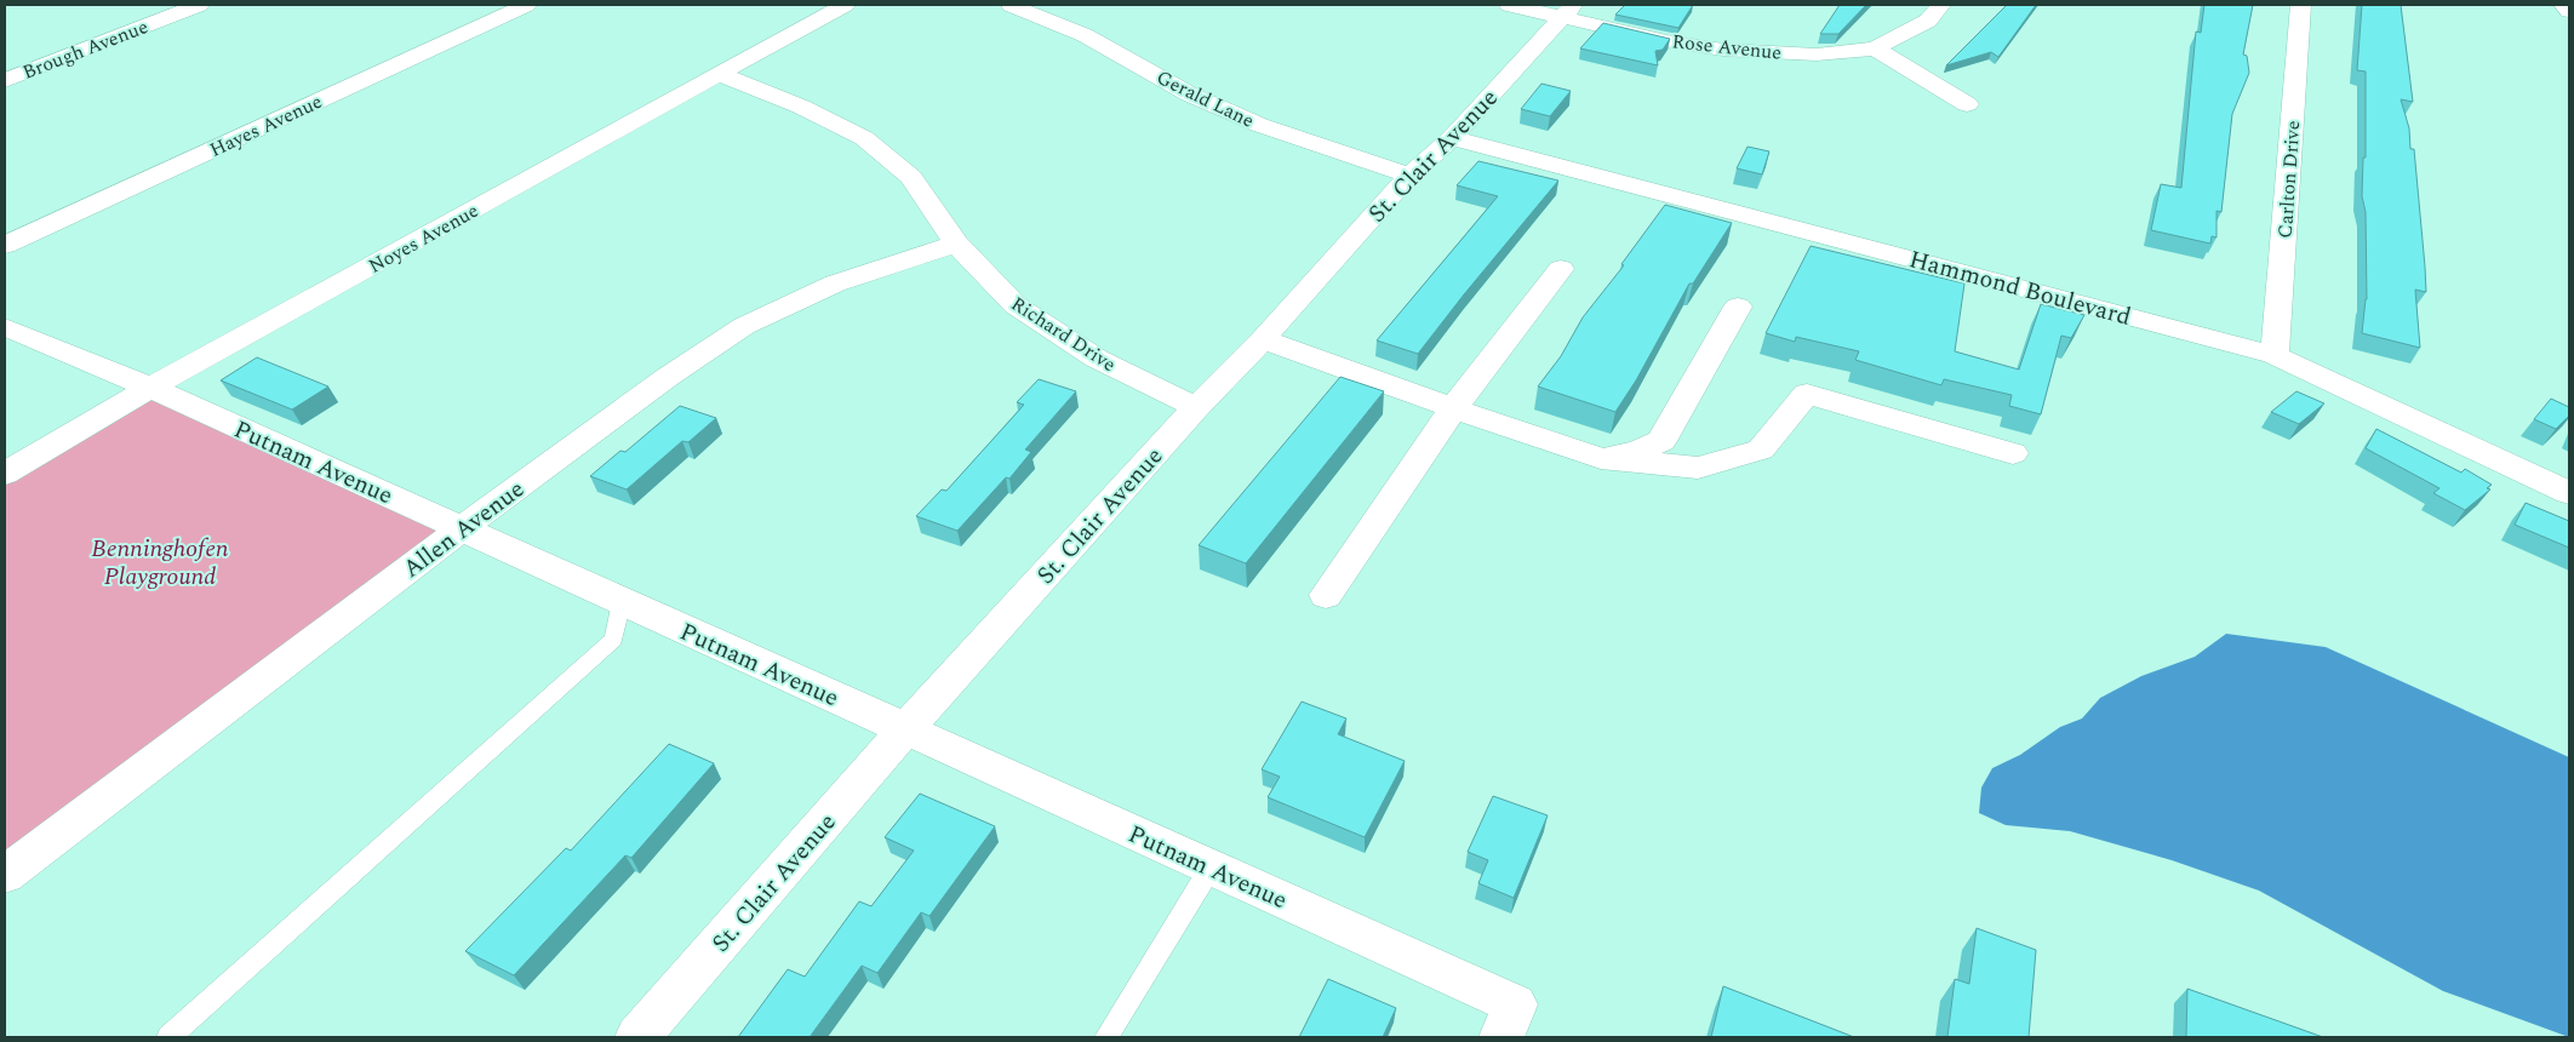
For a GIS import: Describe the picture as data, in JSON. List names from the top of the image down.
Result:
{
  "streets": {
    "street": [
      "Rose Avenue",
      "Brough Avenue",
      "Gerald Lane",
      "Hayes Avenue",
      "St. Clair Avenue",
      "Carlton Drive",
      "Noyes Avenue",
      "Hammond Boulevard",
      "Richard Drive",
      "Putnam Avenue",
      "Allen Avenue"
    ]
  },
  "crossings": [
    ["Rose Avenue", "St. Clair Avenue"],
    ["Gerald Lane", "St. Clair Avenue"],
    ["St. Clair Avenue", "Hammond Boulevard"],
    ["St. Clair Avenue", "Richard Drive"],
    ["St. Clair Avenue", "Putnam Avenue"],
    ["Carlton Drive", "Hammond Boulevard"],
    ["Noyes Avenue", "Richard Drive"],
    ["Noyes Avenue", "Putnam Avenue"],
    ["Richard Drive", "Allen Avenue"],
    ["Putnam Avenue", "Allen Avenue"]
  ],
  "parks": ["Benninghofen Playground"]
}
